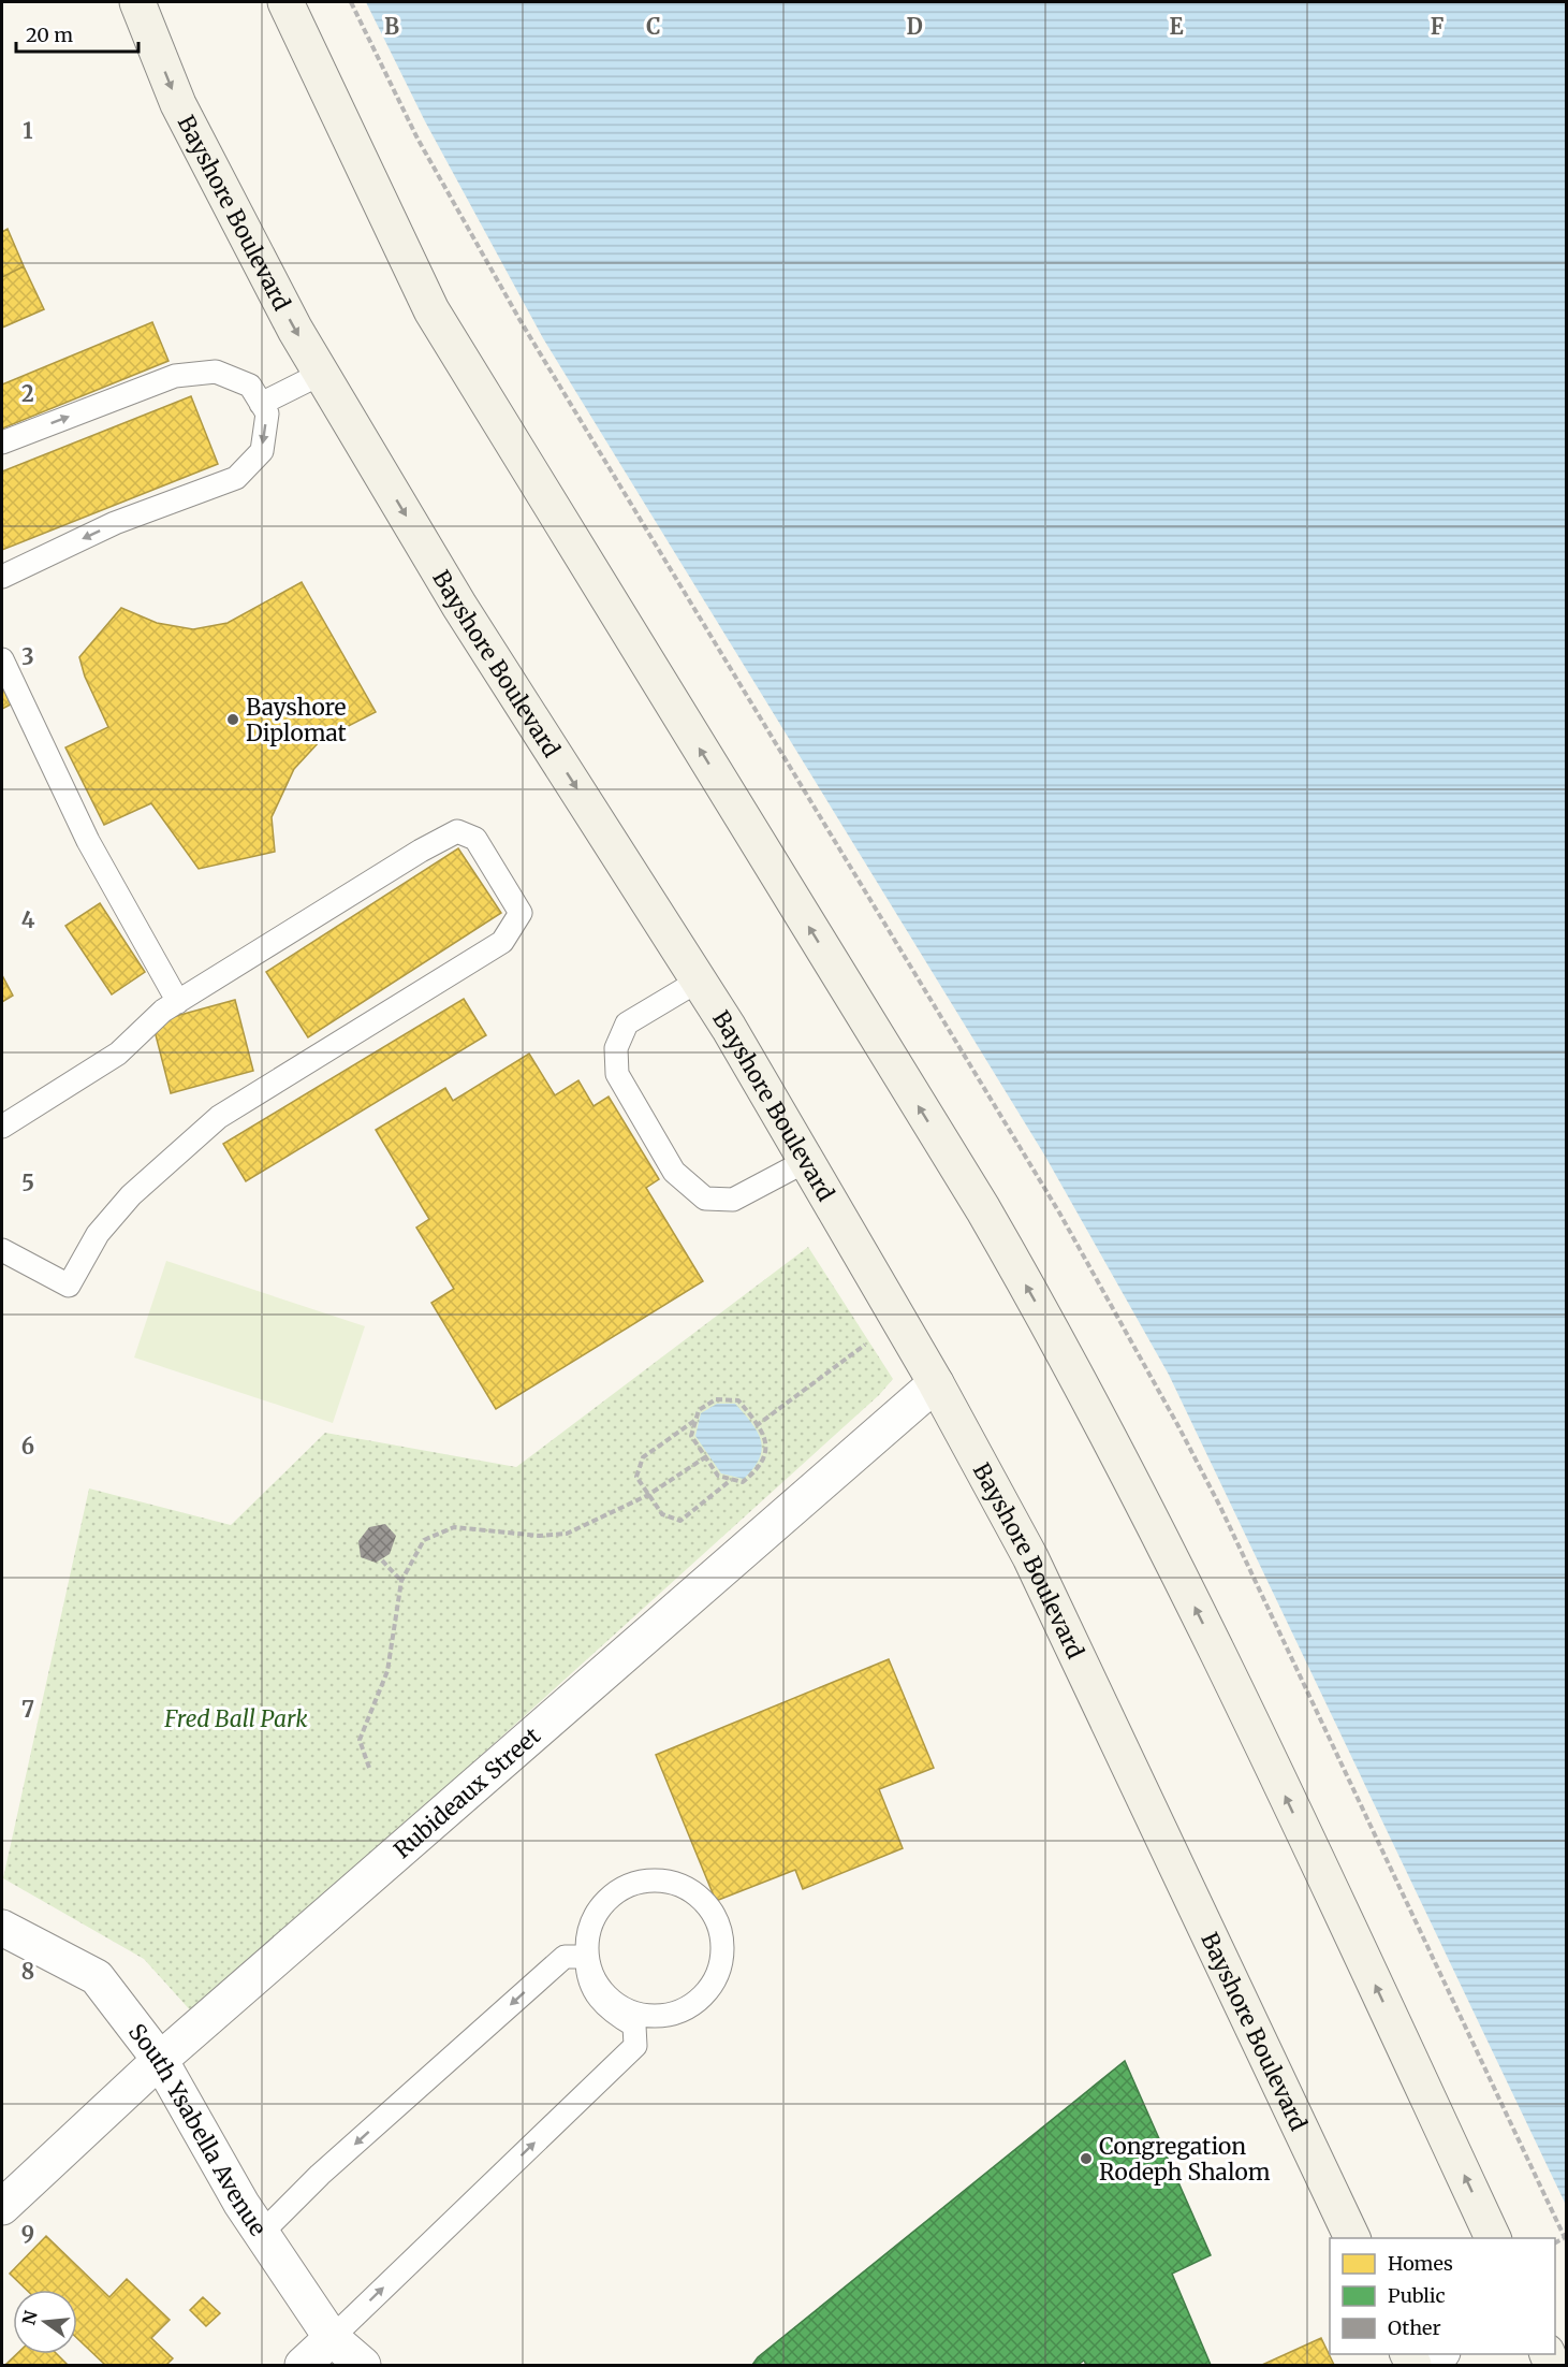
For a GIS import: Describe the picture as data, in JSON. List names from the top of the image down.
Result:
{
  "streets": {
    "main road": ["Bayshore Boulevard"],
    "street": ["Rubideaux Street", "South Ysabella Avenue"]
  },
  "crossings": [
    ["Bayshore Boulevard", "Rubideaux Street"],
    ["Rubideaux Street", "South Ysabella Avenue"]
  ],
  "parks": ["Fred Ball Park"],
  "places": ["Bayshore Diplomat", "Congregation Rodeph Shalom"],
  "legend": ["Homes", "Public", "Other"],
  "scale_bar": "20 m",
  "north": "left",
  "grid": {
    "columns": [
      "B",
      "C",
      "D",
      "E",
      "F"
    ],
    "rows": [
      "1",
      "2",
      "3",
      "4",
      "5",
      "6",
      "7",
      "8",
      "9"
    ]
  }
}
